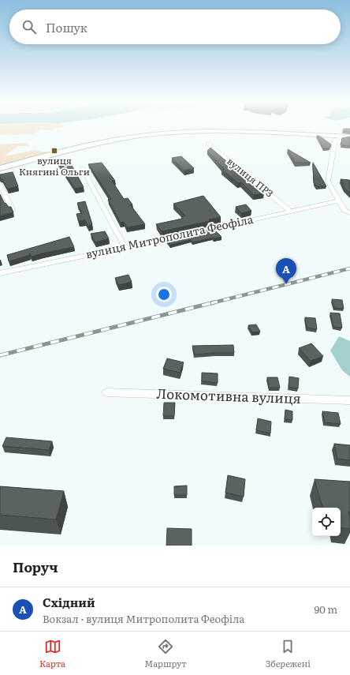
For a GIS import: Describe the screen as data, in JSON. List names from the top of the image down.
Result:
{
  "streets": {
    "street": ["вулиця ПРЗ", "вулиця Митрополита Феофіла", "Локомотивна вулиця"]
  },
  "crossings": [
    ["вулиця ПРЗ", "вулиця Митрополита Феофіла"]
  ],
  "places": {
    "transit": ["вулиця Княгині Ольги"]
  },
  "page": {
    "search": "Пошук",
    "pins": "A",
    "heading": "Поруч",
    "list": [
      {
        "mark": "A",
        "name": "Східний",
        "note": "Вокзал · вулиця Митрополита Феофіла",
        "value": "90 m"
      }
    ],
    "nav": ["Карта", "Маршрут", "Збережені"]
  }
}
